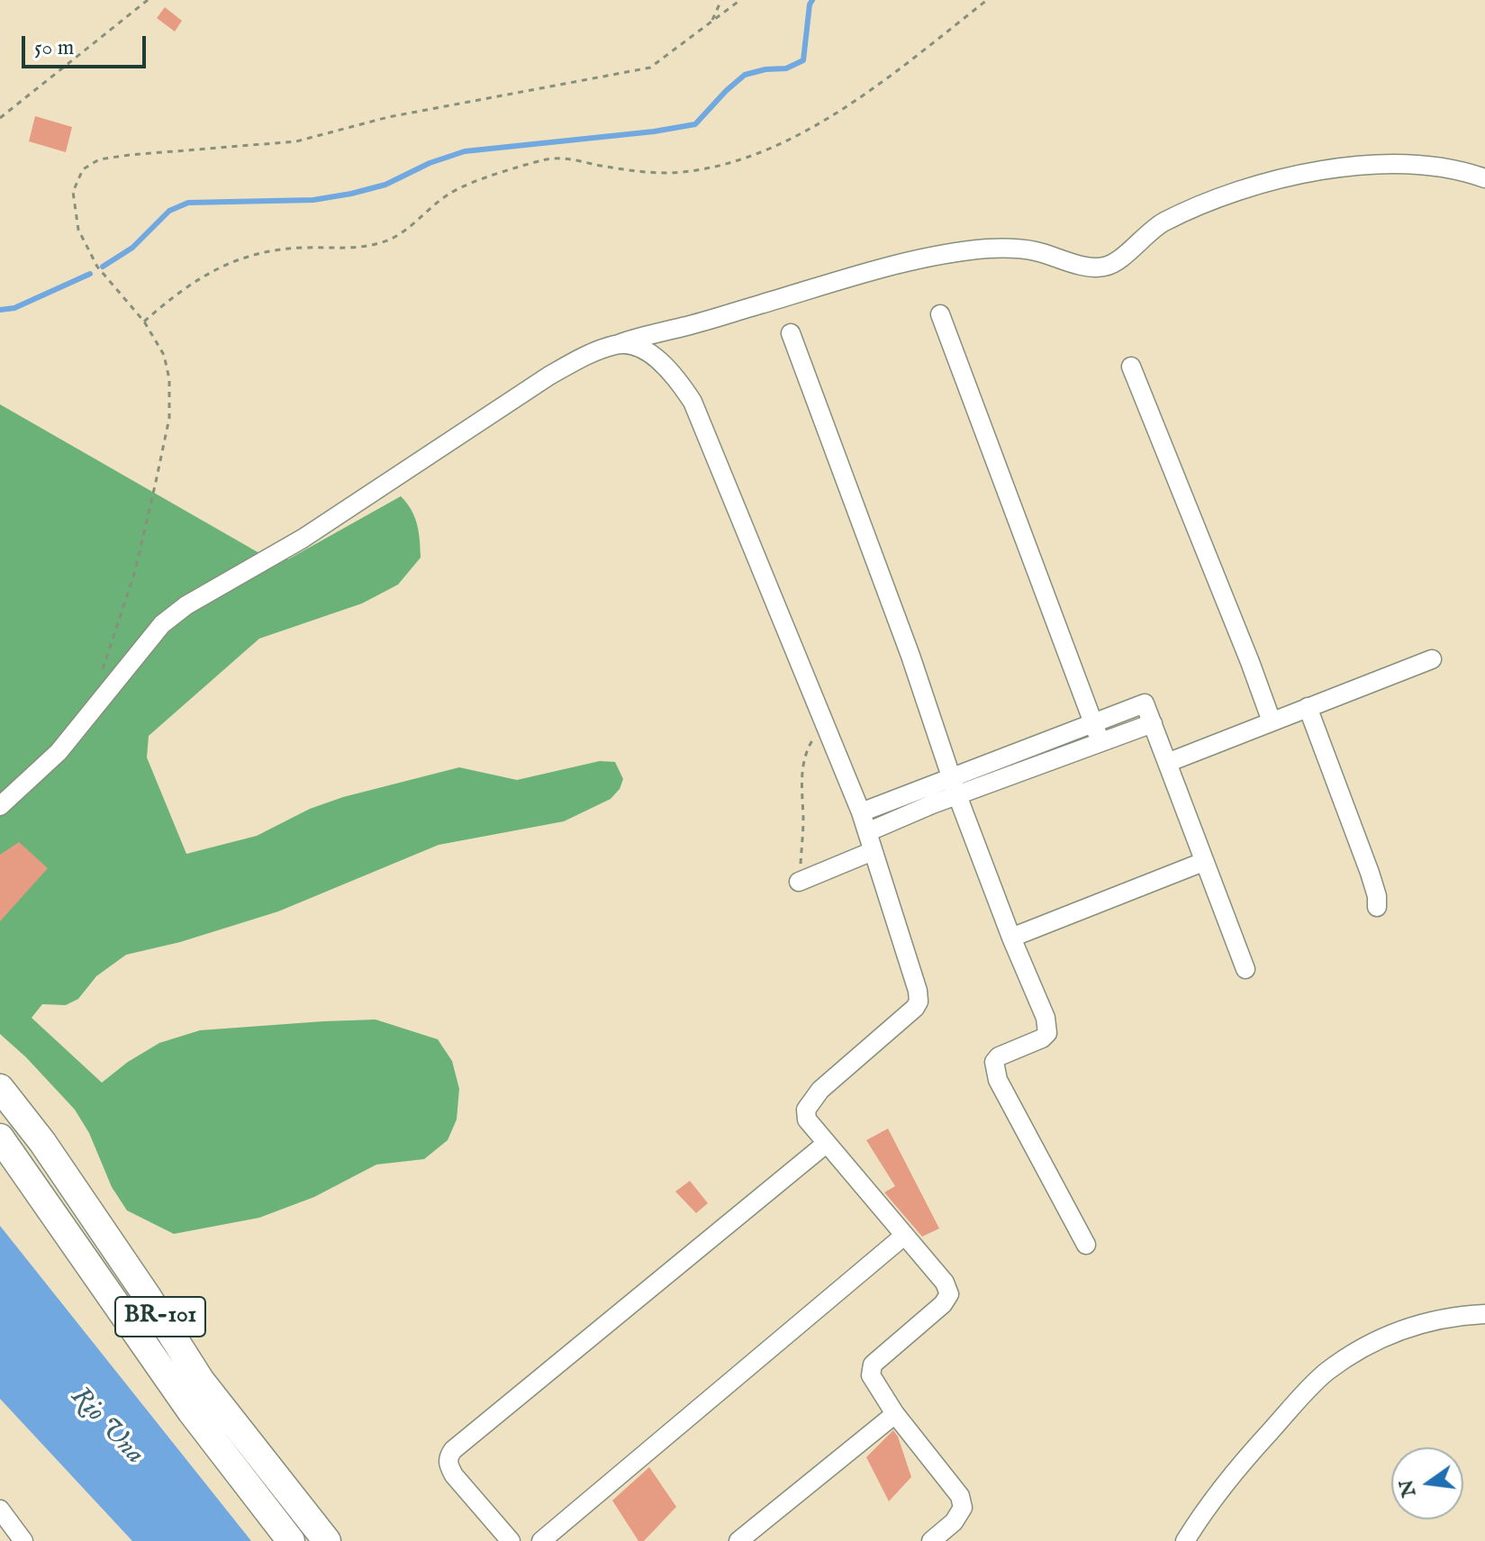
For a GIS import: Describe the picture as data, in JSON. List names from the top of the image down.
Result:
{
  "streets": {
    "highway": ["BR-101"]
  },
  "water": ["Rio Una"],
  "scale_bar": "50 m",
  "north": "left"
}
